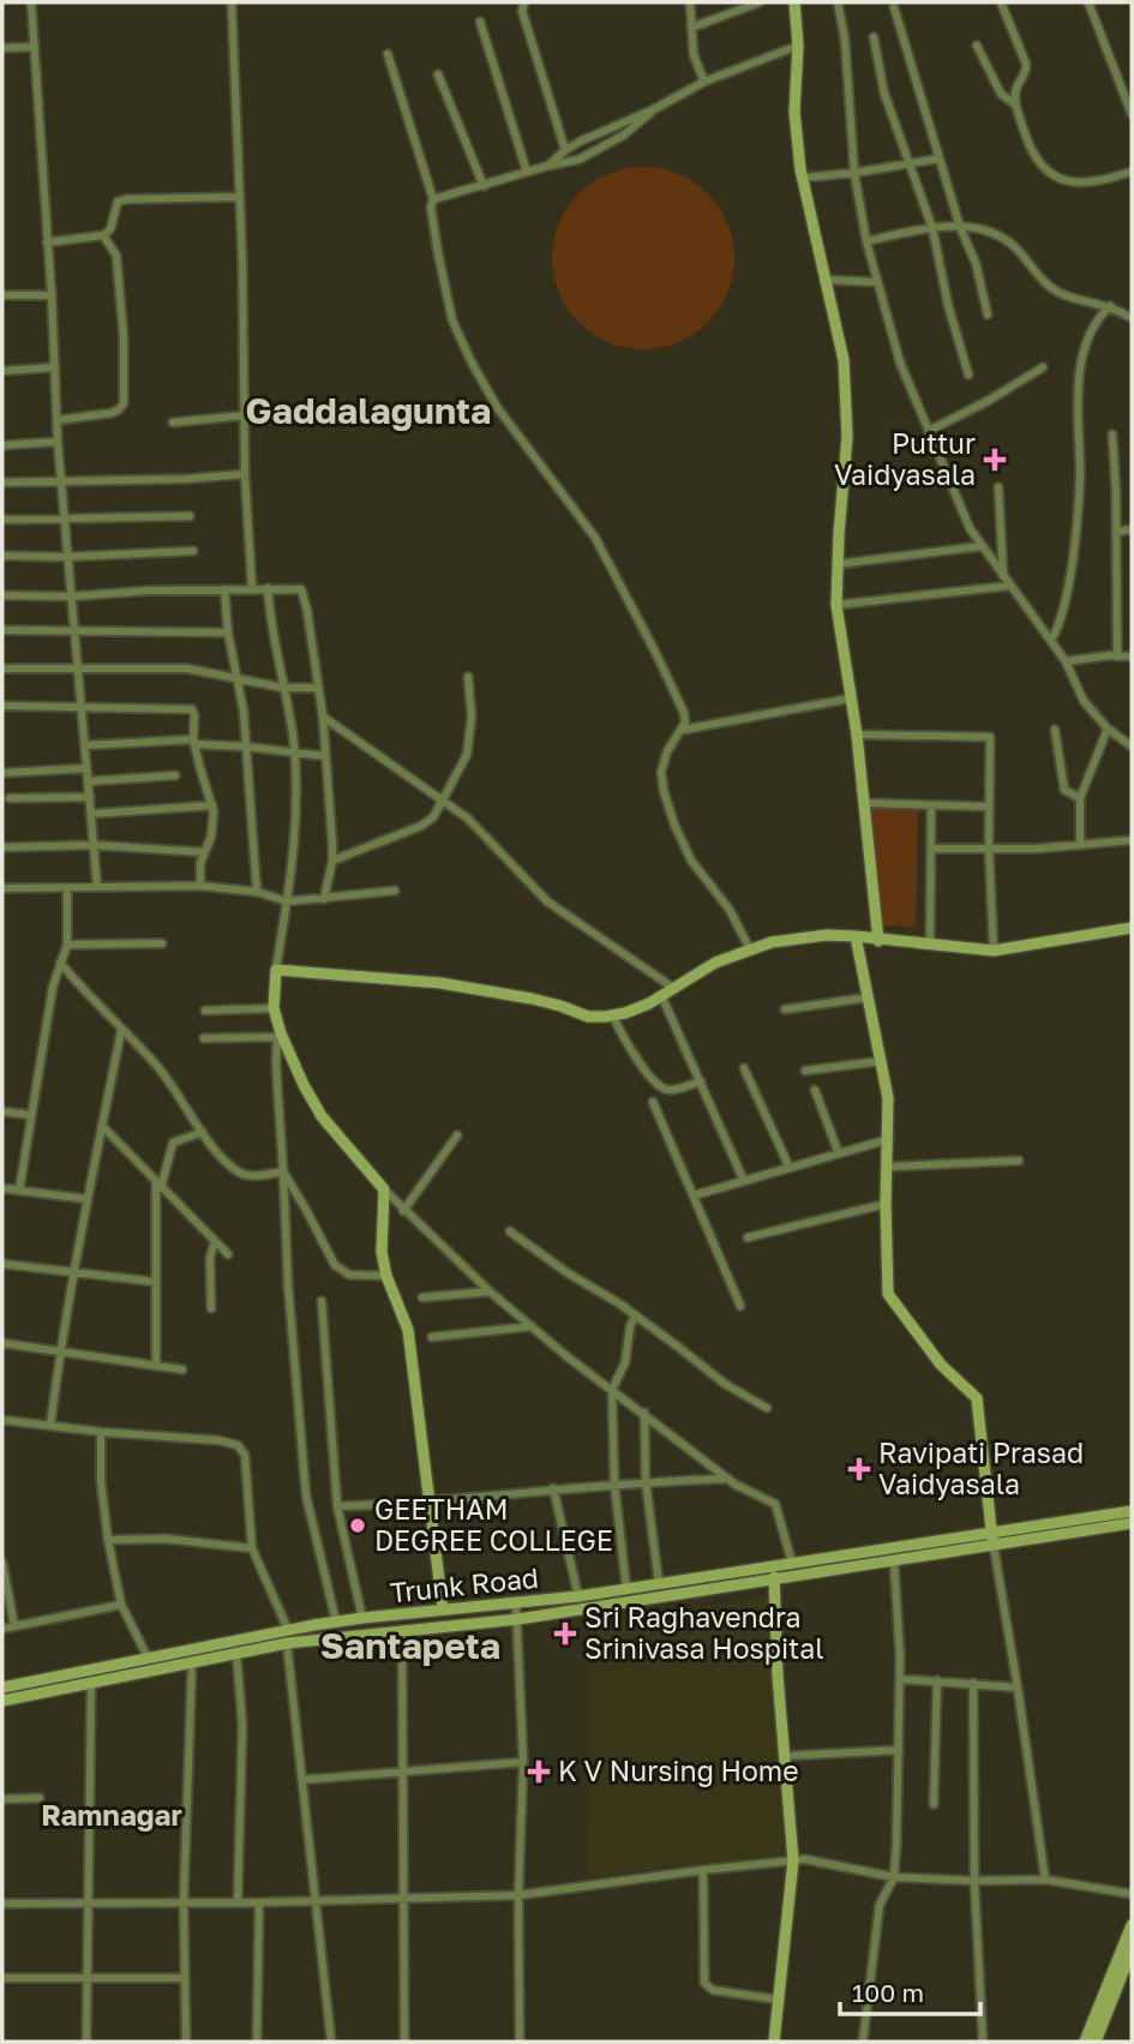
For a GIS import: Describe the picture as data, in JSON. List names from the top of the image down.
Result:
{
  "streets": {
    "street": ["Trunk Road"]
  },
  "districts": ["Gaddalagunta", "Santapeta", "Ramnagar"],
  "places": {
    "health": [
      "Puttur Vaidyasala",
      "Ravipati Prasad Vaidyasala",
      "Sri Raghavendra Srinivasa Hospital",
      "K V Nursing Home"
    ],
    "other": ["GEETHAM DEGREE COLLEGE"]
  },
  "scale_bar": "100 m"
}
